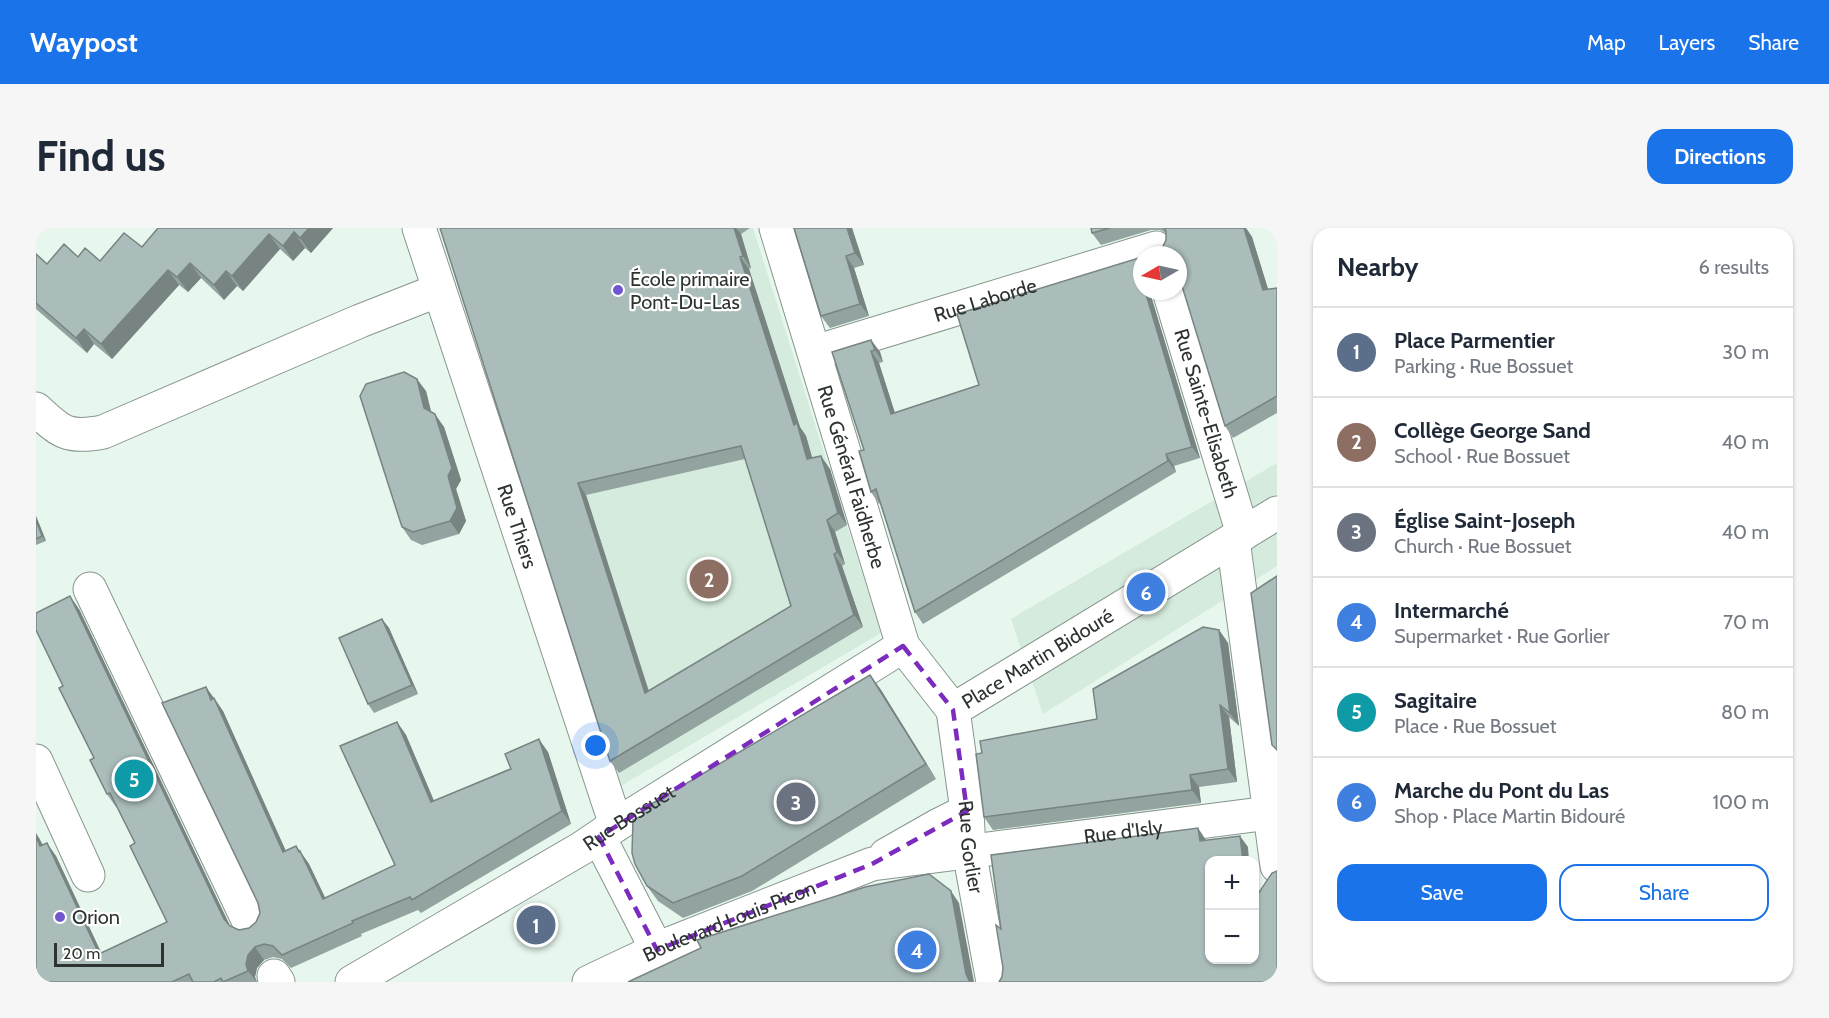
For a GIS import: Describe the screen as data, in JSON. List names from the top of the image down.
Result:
{
  "streets": {
    "street": [
      "Rue Laborde",
      "Rue Sainte-Elisabeth",
      "Rue Général Faidherbe",
      "Rue Thiers",
      "Place Martin Bidouré",
      "Rue Bossuet",
      "Rue d'Isly",
      "Rue Gorlier",
      "Boulevard Louis Picon"
    ]
  },
  "crossings": [
    ["Rue Laborde", "Rue Général Faidherbe"],
    ["Rue Sainte-Elisabeth", "Place Martin Bidouré"],
    ["Rue Sainte-Elisabeth", "Rue d'Isly"],
    ["Rue Général Faidherbe", "Place Martin Bidouré"],
    ["Rue Général Faidherbe", "Rue Bossuet"],
    ["Rue Général Faidherbe", "Rue Gorlier"],
    ["Rue Thiers", "Rue Bossuet"],
    ["Rue Thiers", "Boulevard Louis Picon"],
    ["Place Martin Bidouré", "Rue Gorlier"],
    ["Rue d'Isly", "Rue Gorlier"],
    ["Rue d'Isly", "Boulevard Louis Picon"],
    ["Rue Gorlier", "Boulevard Louis Picon"]
  ],
  "places": ["École primaire Pont-Du-Las", "Orion"],
  "scale_bar": "20 m",
  "north": "left",
  "page": {
    "header": "Waypost",
    "nav": ["Map", "Layers", "Share"],
    "buttons": [
      "Directions",
      ["Save", "Share"]
    ],
    "title": "Find us",
    "heading": ["Nearby", "6 results"],
    "list": [
      {
        "mark": "1",
        "name": "Place Parmentier",
        "note": "Parking · Rue Bossuet",
        "value": "30 m"
      },
      {
        "mark": "2",
        "name": "Collège George Sand",
        "note": "School · Rue Bossuet",
        "value": "40 m"
      },
      {
        "mark": "3",
        "name": "Église Saint-Joseph",
        "note": "Church · Rue Bossuet",
        "value": "40 m"
      },
      {
        "mark": "4",
        "name": "Intermarché",
        "note": "Supermarket · Rue Gorlier",
        "value": "70 m"
      },
      {
        "mark": "5",
        "name": "Sagitaire",
        "note": "Place · Rue Bossuet",
        "value": "80 m"
      },
      {
        "mark": "6",
        "name": "Marche du Pont du Las",
        "note": "Shop · Place Martin Bidouré",
        "value": "100 m"
      }
    ],
    "pins": [
      "2",
      "6",
      "5",
      "3",
      "1",
      "4"
    ],
    "map_buttons": ["+", "−"],
    "scale": "20 m"
  }
}
